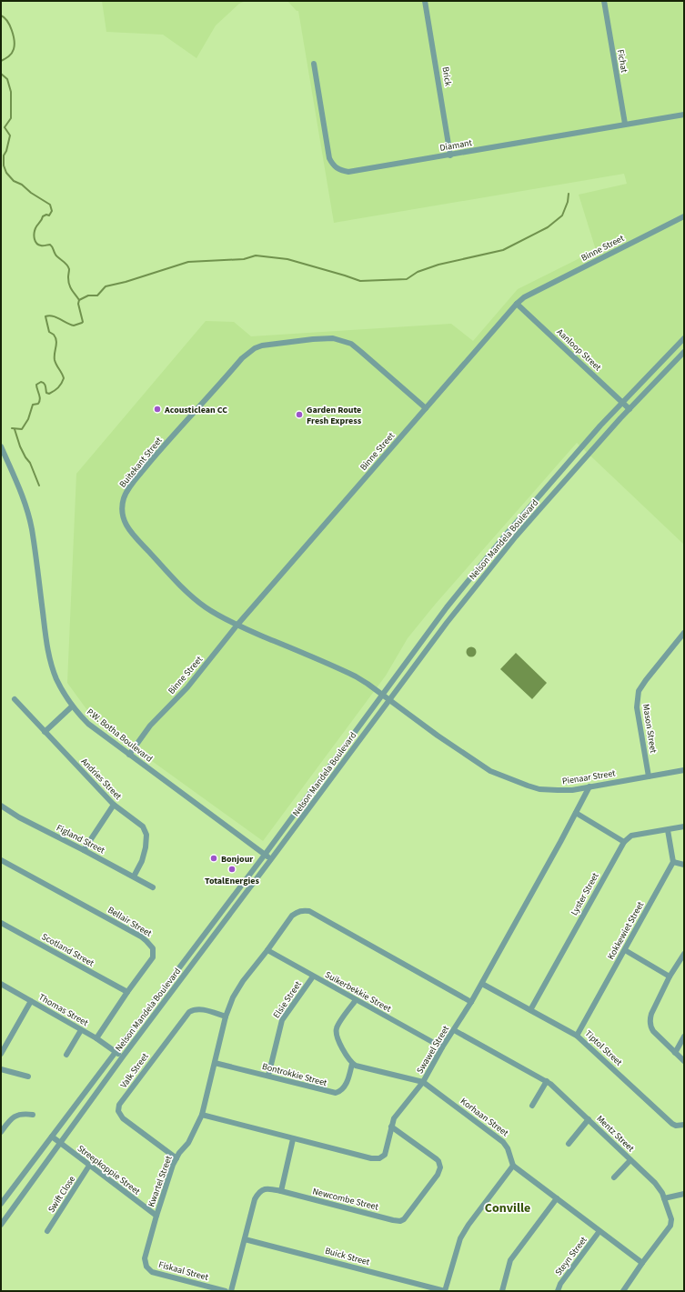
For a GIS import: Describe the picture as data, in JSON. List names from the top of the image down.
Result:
{
  "streets": {
    "street": [
      "Fichat",
      "Brick",
      "Diamant",
      "Binne Street",
      "Aanloop Street",
      "Buitekant Street",
      "Nelson Mandela Boulevard",
      "Mason Street",
      "P.W. Botha Boulevard",
      "Pienaar Street",
      "Andries Street",
      "Figland Street",
      "Lyster Street",
      "Bellair Street",
      "Kokkewiet Street",
      "Scotland Street",
      "Suikerbekkie Street",
      "Elsie Street",
      "Thomas Street",
      "Tiptol Street",
      "Swawel Street",
      "Valk Street",
      "Bontrokkie Street",
      "Korhaan Street",
      "Mentz Street",
      "Streepkoppie Street",
      "Kwartel Street",
      "Swift Close",
      "Newcombe Street",
      "Buick Street",
      "Steyn Street",
      "Fiskaal Street"
    ]
  },
  "crossings": [
    ["Fichat", "Diamant"],
    ["Brick", "Diamant"],
    ["Binne Street", "Aanloop Street"],
    ["Binne Street", "Buitekant Street"],
    ["Binne Street", "P.W. Botha Boulevard"],
    ["Aanloop Street", "Nelson Mandela Boulevard"],
    ["Buitekant Street", "Nelson Mandela Boulevard"],
    ["Buitekant Street", "Pienaar Street"],
    ["Nelson Mandela Boulevard", "P.W. Botha Boulevard"],
    ["Nelson Mandela Boulevard", "Pienaar Street"],
    ["Nelson Mandela Boulevard", "Thomas Street"],
    ["Nelson Mandela Boulevard", "Streepkoppie Street"],
    ["Mason Street", "Pienaar Street"],
    ["Pienaar Street", "Swawel Street"],
    ["Andries Street", "Figland Street"],
    ["Lyster Street", "Tiptol Street"],
    ["Bellair Street", "Scotland Street"],
    ["Bellair Street", "Thomas Street"],
    ["Kokkewiet Street", "Tiptol Street"],
    ["Suikerbekkie Street", "Elsie Street"],
    ["Suikerbekkie Street", "Swawel Street"],
    ["Suikerbekkie Street", "Kwartel Street"],
    ["Elsie Street", "Bontrokkie Street"],
    ["Tiptol Street", "Swawel Street"],
    ["Swawel Street", "Korhaan Street"],
    ["Swawel Street", "Mentz Street"],
    ["Swawel Street", "Kwartel Street"],
    ["Swawel Street", "Newcombe Street"],
    ["Valk Street", "Kwartel Street"],
    ["Bontrokkie Street", "Korhaan Street"],
    ["Bontrokkie Street", "Kwartel Street"],
    ["Streepkoppie Street", "Kwartel Street"],
    ["Streepkoppie Street", "Swift Close"],
    ["Kwartel Street", "Fiskaal Street"],
    ["Newcombe Street", "Buick Street"]
  ],
  "districts": ["Conville"],
  "places": [
    "Acousticlean CC",
    "Garden Route Fresh Express",
    "Bonjour",
    "TotalEnergies"
  ]
}
